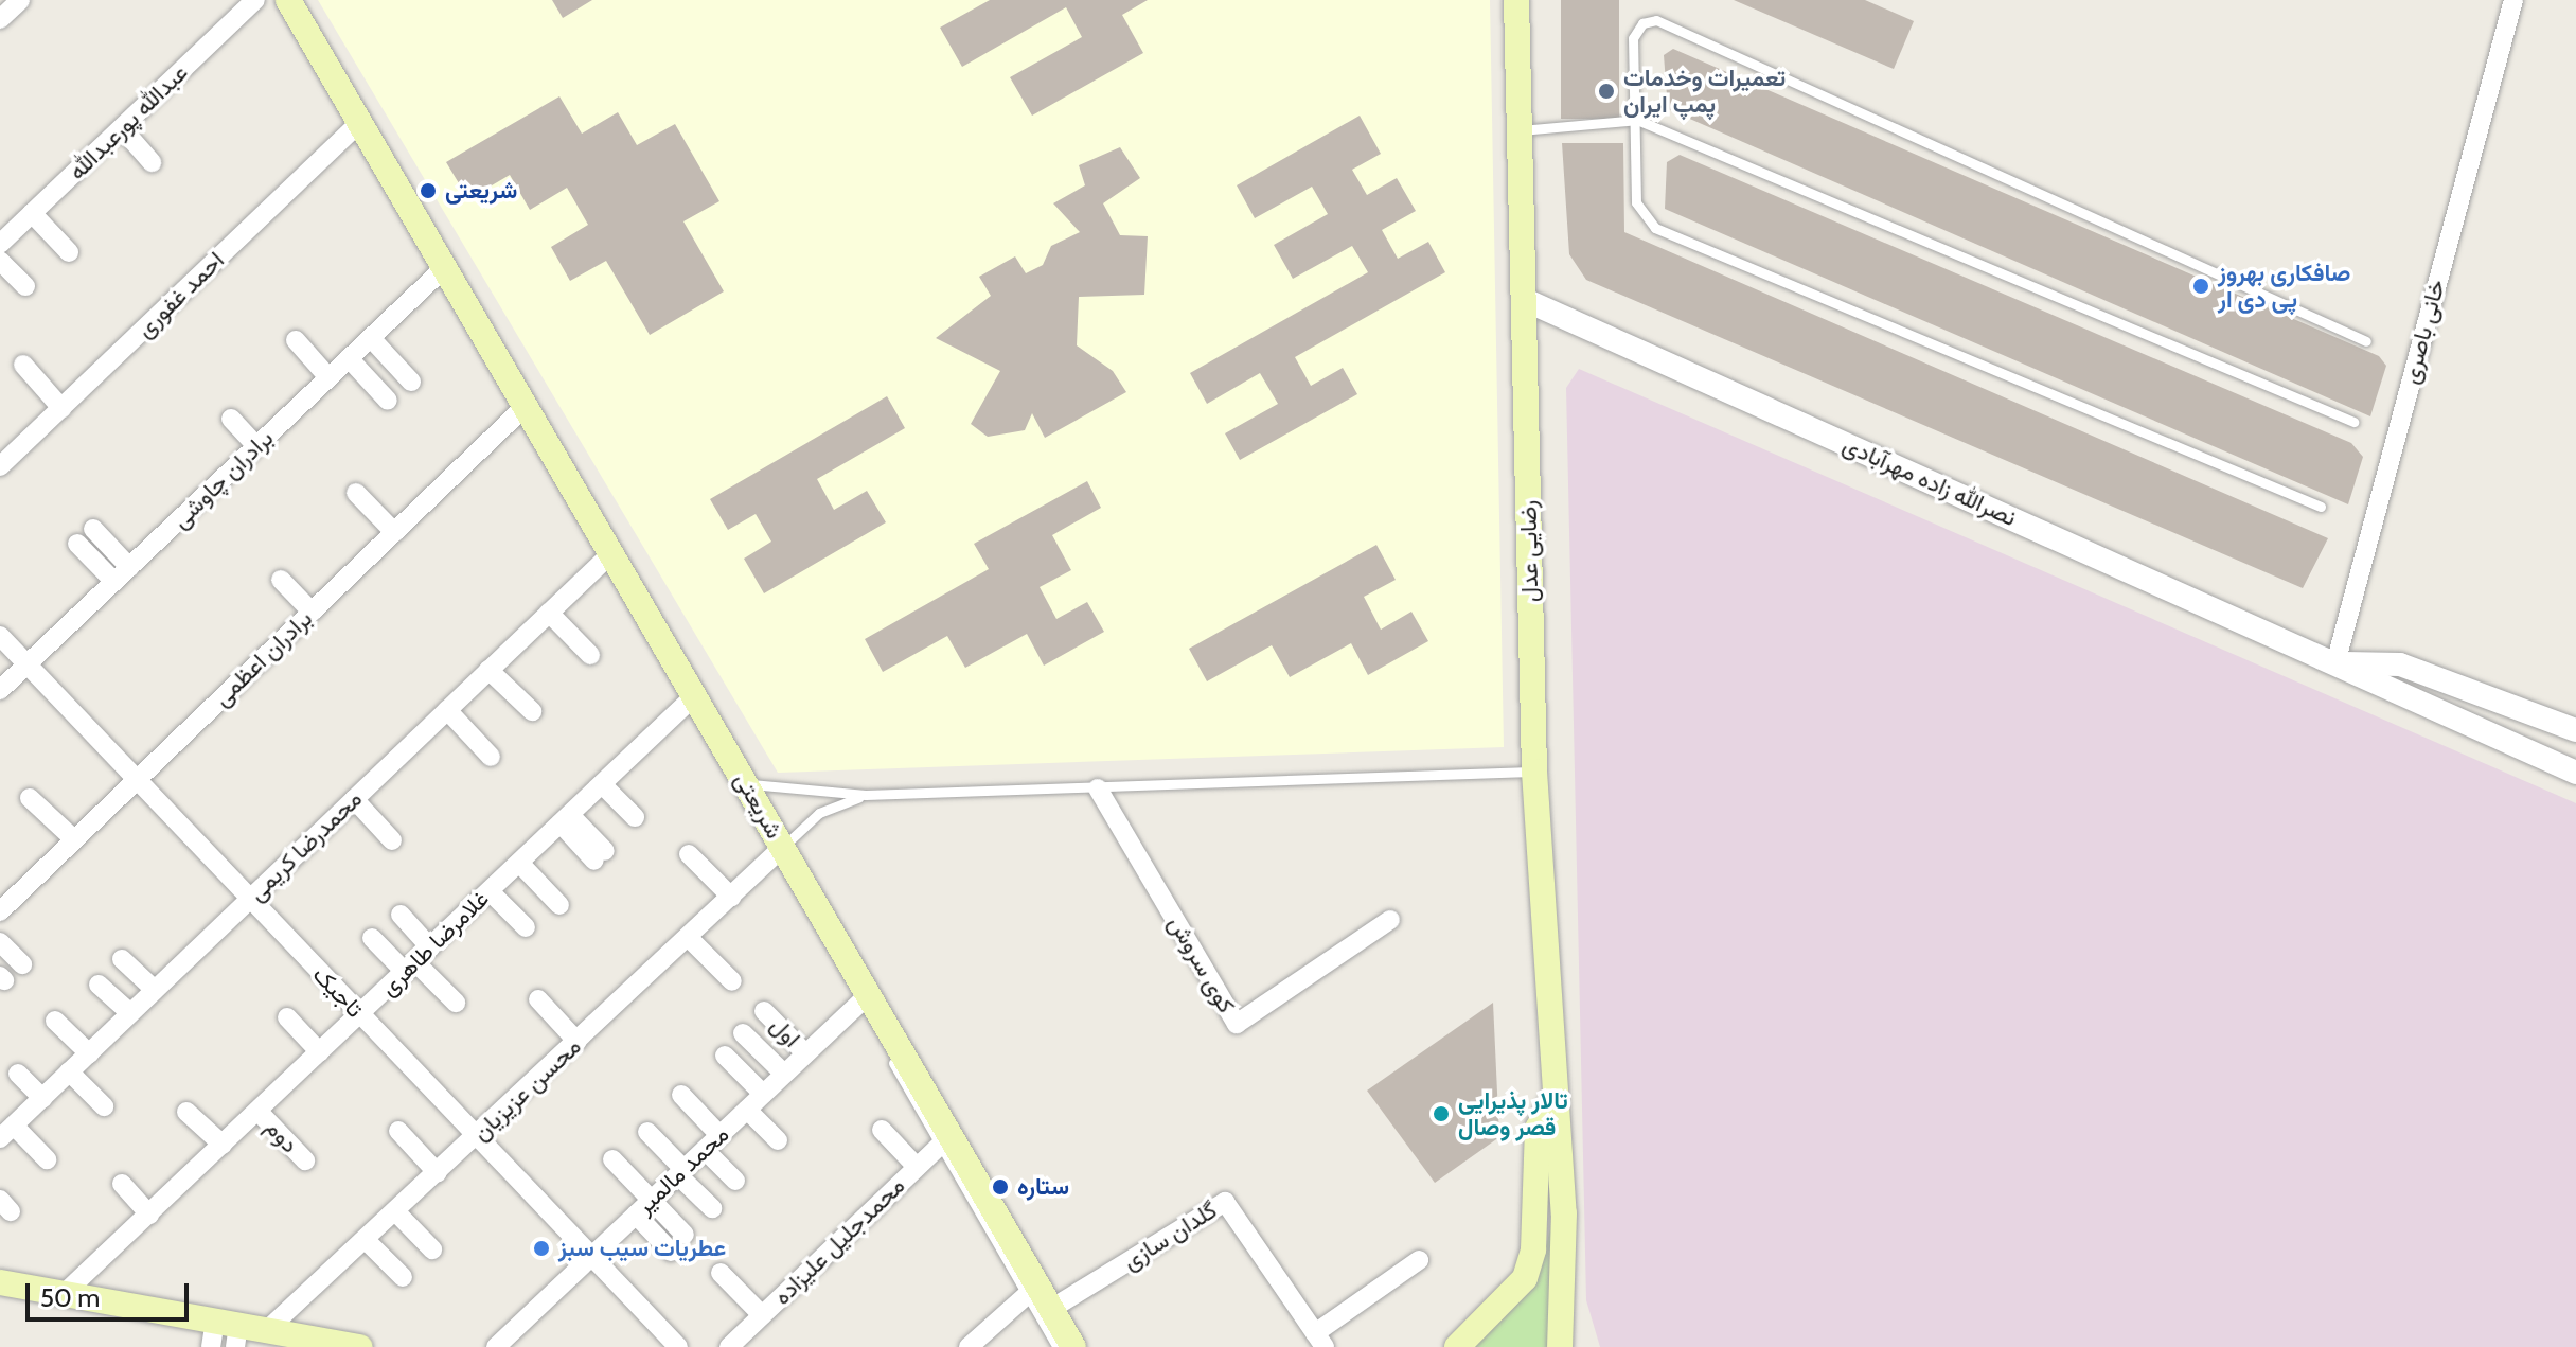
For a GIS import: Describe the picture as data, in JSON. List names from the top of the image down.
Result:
{
  "streets": {
    "main road": ["رضایی عدل", "شریعتی"],
    "street": [
      "عبدالله پورعبدالله",
      "احمد غفوری",
      "خانی باصری",
      "برادران چاوشی",
      "نصرالله زاده مهرآبادی",
      "برادران اعظمی",
      "محمدرضا کریمی",
      "غلامرضا طاهری",
      "کوی سروش",
      "تاجیک",
      "اول",
      "محسن عزیزیان",
      "دوم",
      "محمد مالمیر",
      "گلدان سازی",
      "محمدجلیل علیزاده"
    ]
  },
  "crossings": [
    ["احمد غفوری", "شریعتی"],
    ["خانی باصری", "نصرالله زاده مهرآبادی"],
    ["برادران چاوشی", "شریعتی"],
    ["برادران چاوشی", "تاجیک"],
    ["نصرالله زاده مهرآبادی", "رضایی عدل"],
    ["برادران اعظمی", "شریعتی"],
    ["برادران اعظمی", "تاجیک"],
    ["شریعتی", "محمدرضا کریمی"],
    ["شریعتی", "غلامرضا طاهری"],
    ["شریعتی", "محسن عزیزیان"],
    ["شریعتی", "محمد مالمیر"],
    ["شریعتی", "گلدان سازی"],
    ["شریعتی", "محمدجلیل علیزاده"],
    ["محمدرضا کریمی", "تاجیک"],
    ["غلامرضا طاهری", "تاجیک"],
    ["غلامرضا طاهری", "دوم"],
    ["تاجیک", "محسن عزیزیان"],
    ["تاجیک", "محمد مالمیر"],
    ["اول", "محمد مالمیر"]
  ],
  "places": [
    "تعمیرات وخدمات پمپ ایران",
    "شریعتی",
    "صافکاری بهروز پی دی ار",
    "تالار پذیرایی قصر وصال",
    "ستاره",
    "عطریات سیب سبز"
  ],
  "scale_bar": "50 m"
}
